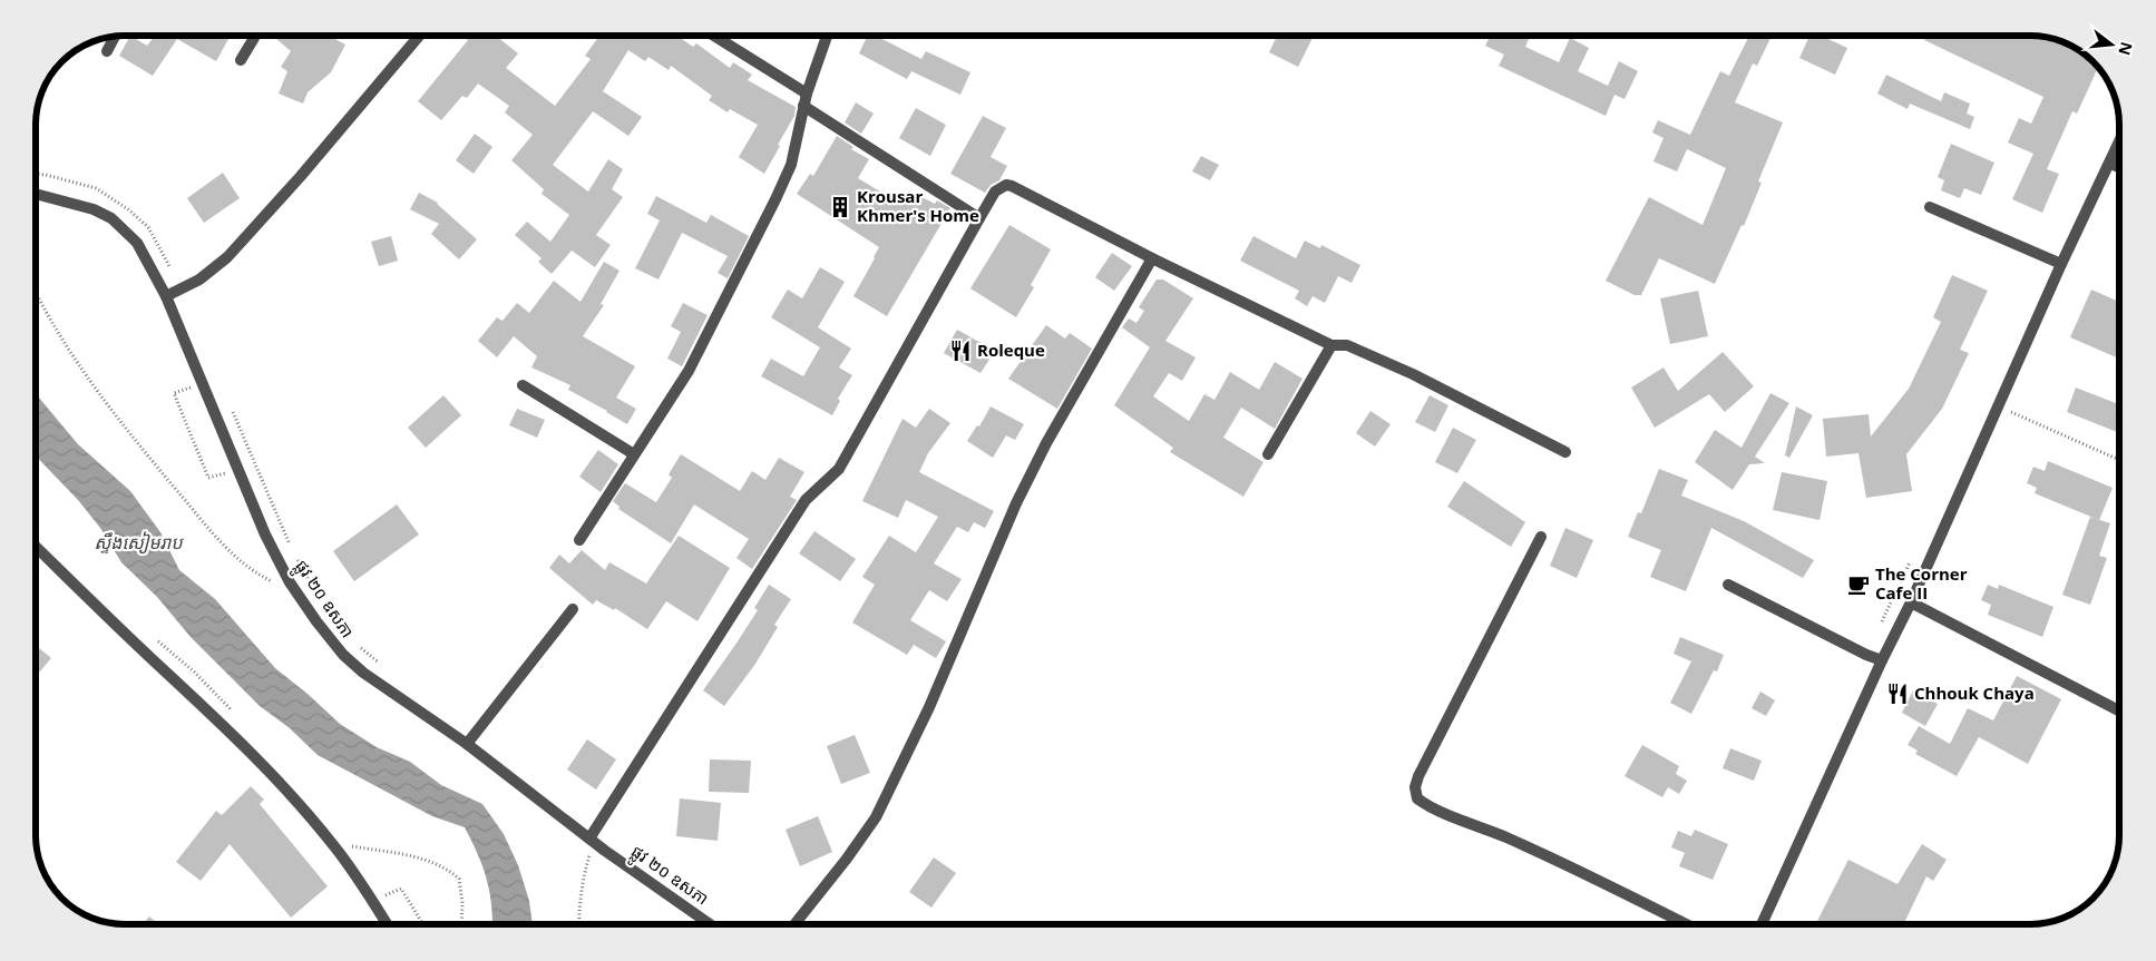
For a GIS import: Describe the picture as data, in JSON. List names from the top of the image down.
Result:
{
  "streets": {
    "street": ["ផ្លូវ ២០ ឧសភា"]
  },
  "water": ["ស្ទឹងសៀមរាប"],
  "places": {
    "building": ["Krousar Khmer's Home"],
    "restaurant": ["Roleque", "Chhouk Chaya"],
    "cafe": ["The Corner Cafe II"]
  },
  "north": "right"
}
